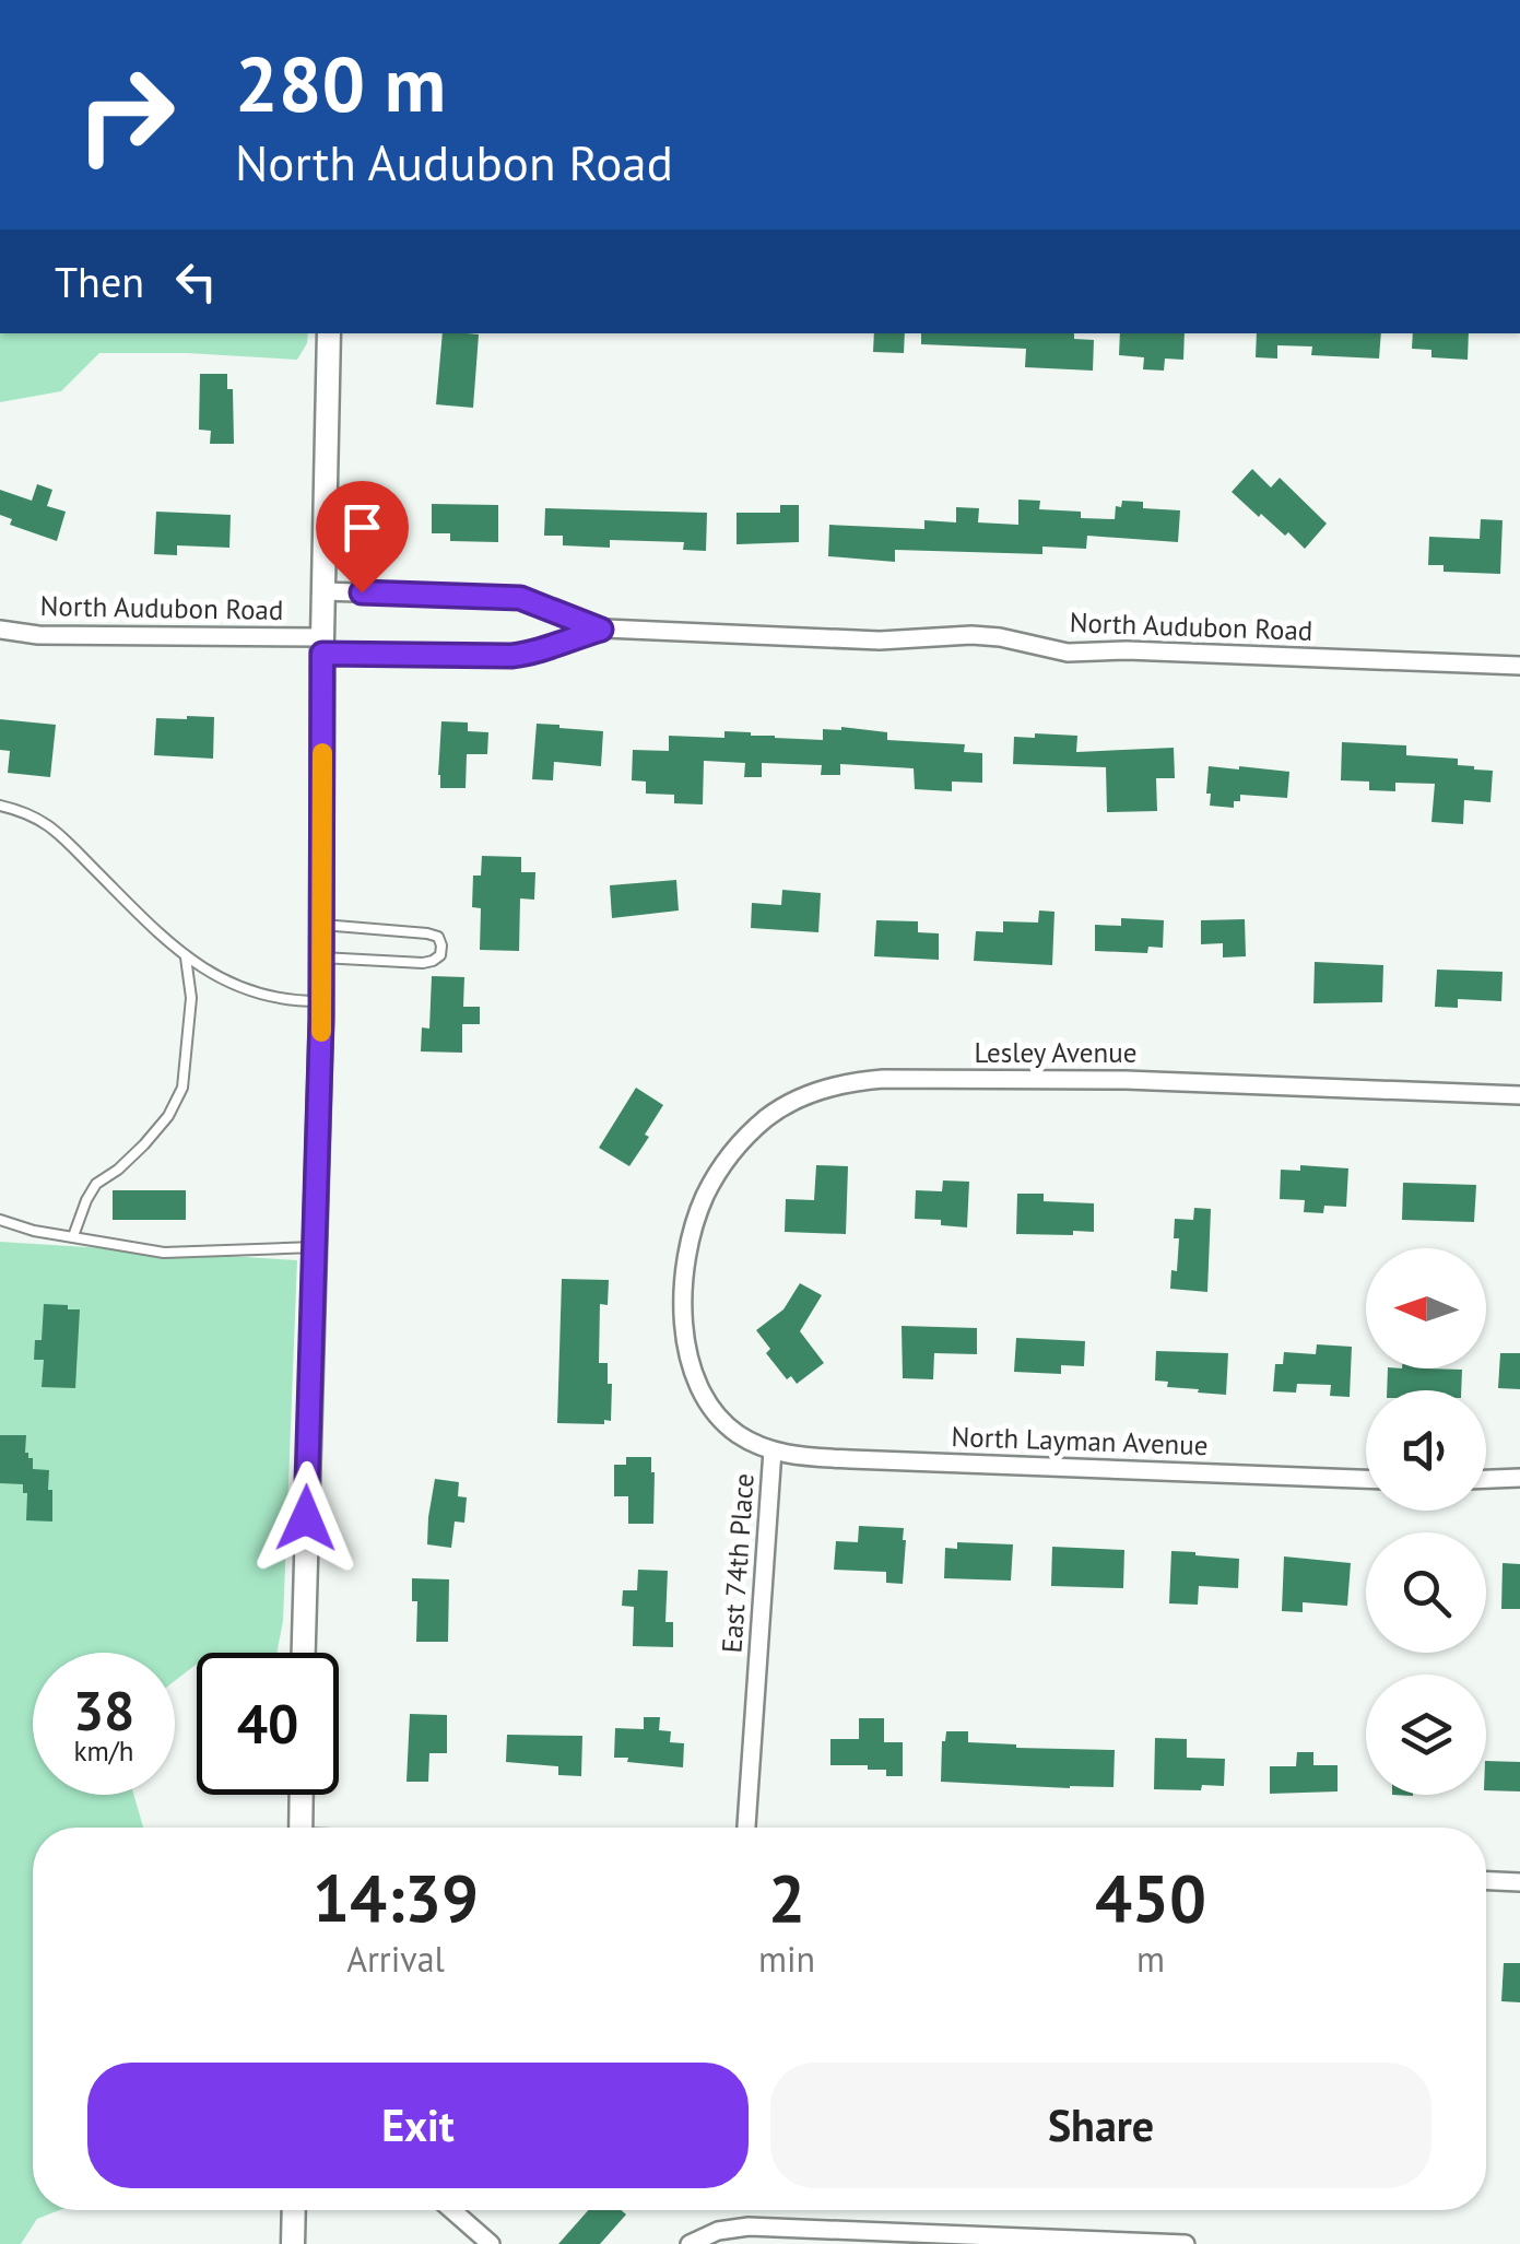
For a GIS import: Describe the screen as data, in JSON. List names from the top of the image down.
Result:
{
  "streets": {
    "street": [
      "North Audubon Road",
      "Lesley Avenue",
      "North Layman Avenue",
      "East 74th Place"
    ]
  },
  "crossings": [
    ["Lesley Avenue", "East 74th Place"],
    ["North Layman Avenue", "East 74th Place"]
  ],
  "north": "left",
  "page": {
    "turn": ["280 m", "North Audubon Road"],
    "then": "Then",
    "speed": "38 km/h",
    "limit": "40",
    "eta": [
      "14:39",
      "Arrival",
      "2",
      "min",
      "450",
      "m"
    ],
    "buttons": ["Exit", "Share"]
  }
}
